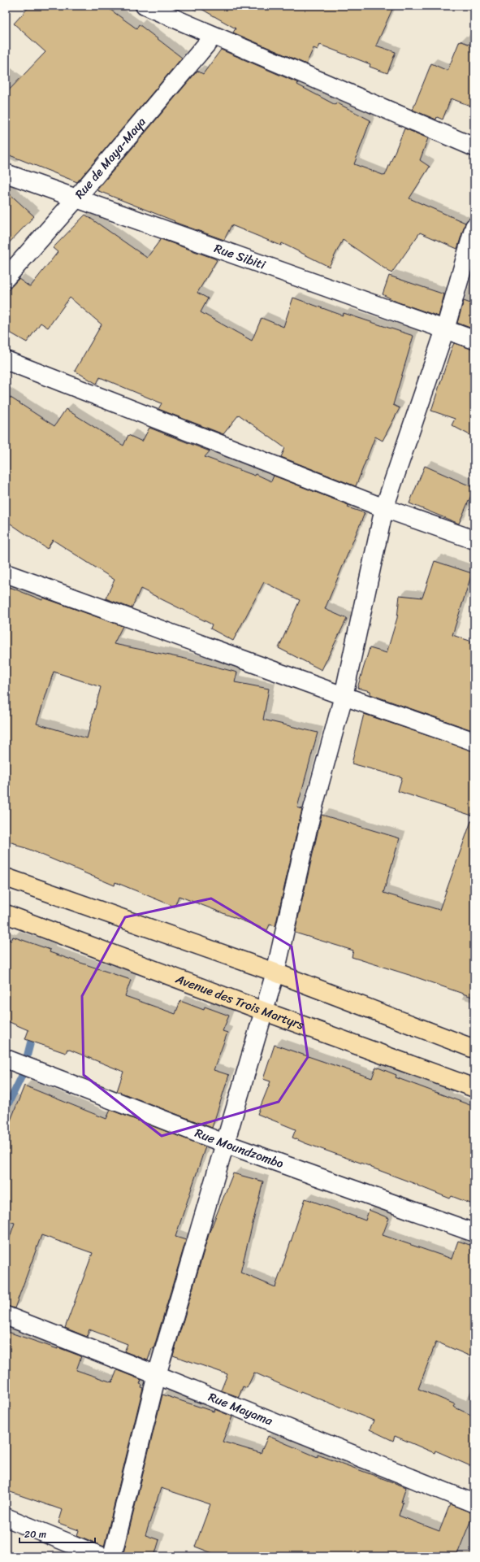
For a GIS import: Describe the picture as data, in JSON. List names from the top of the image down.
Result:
{
  "streets": {
    "main road": ["Avenue des Trois Martyrs"],
    "street": [
      "Rue de Maya-Maya",
      "Rue Sibiti",
      "Rue Moundzombo",
      "Rue Mayama"
    ]
  },
  "crossings": [
    ["Rue de Maya-Maya", "Rue Sibiti"]
  ],
  "scale_bar": "20 m"
}
